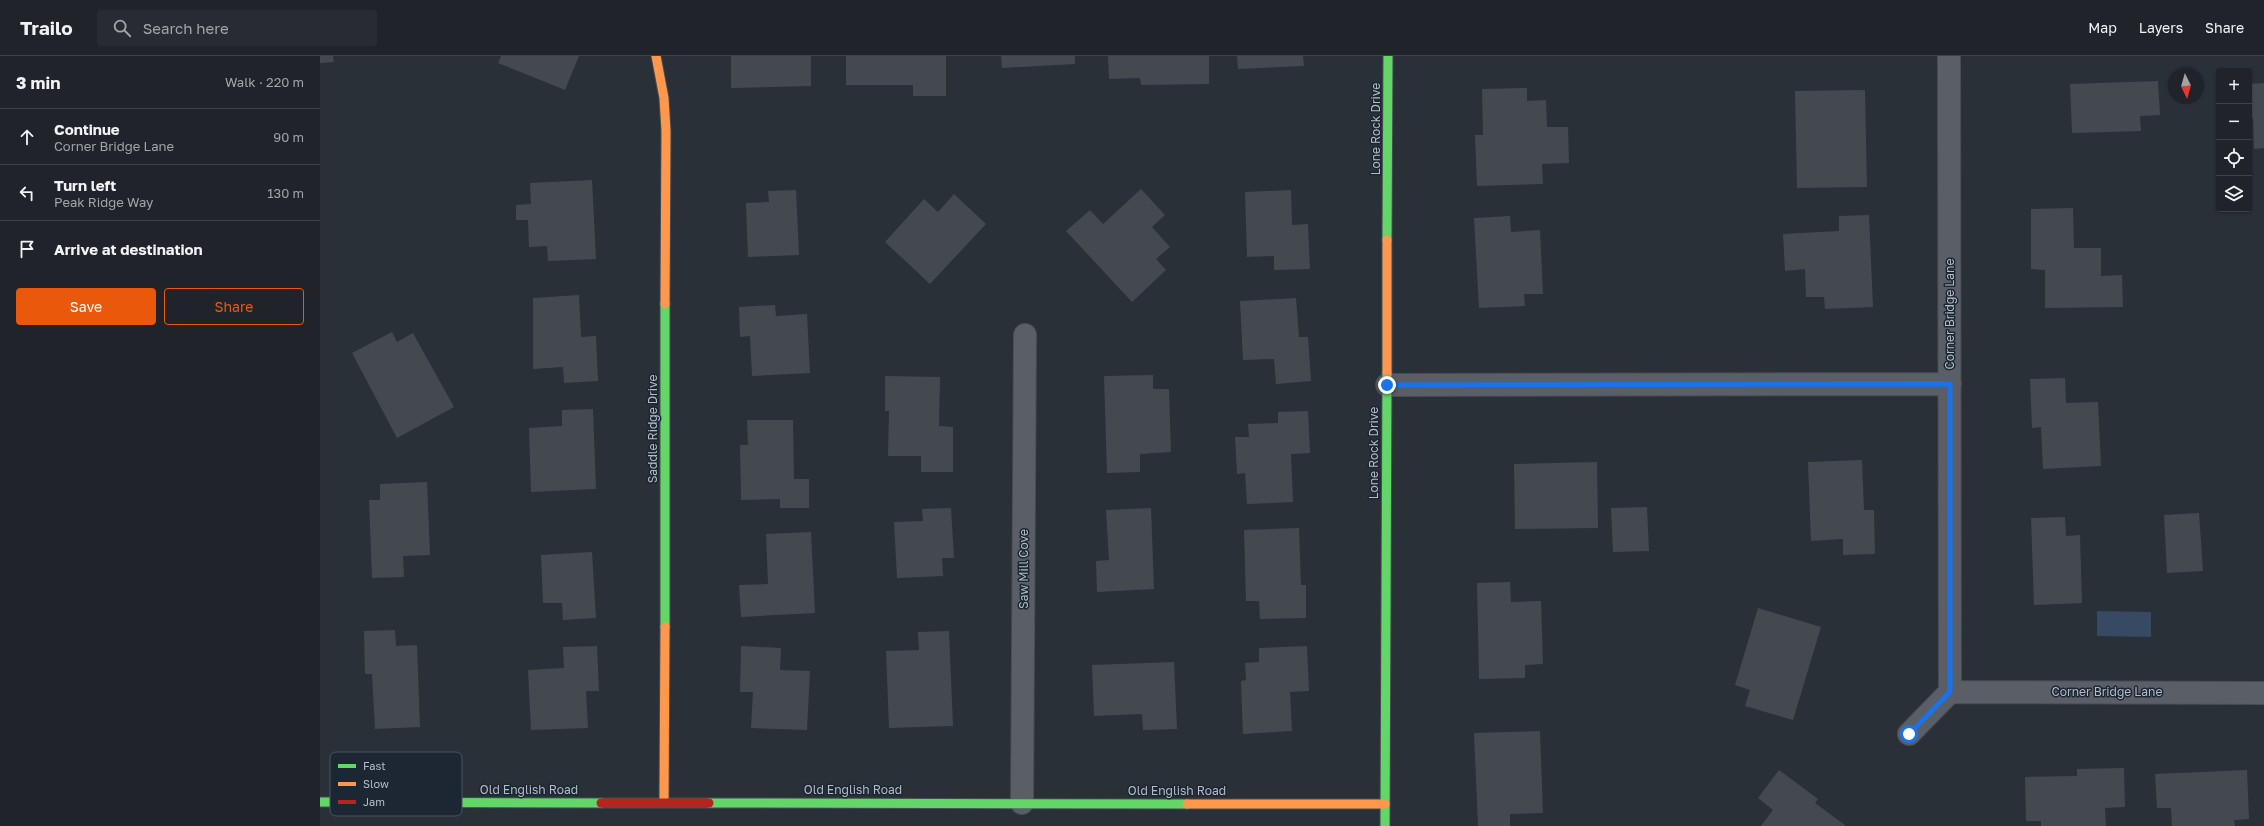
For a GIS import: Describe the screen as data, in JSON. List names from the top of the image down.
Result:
{
  "streets": {
    "street": [
      "Lone Rock Drive",
      "Corner Bridge Lane",
      "Saddle Ridge Drive",
      "Saw Mill Cove",
      "Old English Road"
    ]
  },
  "crossings": [
    ["Lone Rock Drive", "Old English Road"],
    ["Saddle Ridge Drive", "Old English Road"],
    ["Saw Mill Cove", "Old English Road"]
  ],
  "legend": ["Fast", "Slow", "Jam"],
  "north": "bottom",
  "page": {
    "header": "Trailo",
    "search": "Search here",
    "nav": ["Map", "Layers", "Share"],
    "heading": ["3 min", "Walk · 220 m"],
    "map_buttons": ["+", "−"],
    "list": [
      ["Continue", "Corner Bridge Lane", "90 m"],
      ["Turn left", "Peak Ridge Way", "130 m"],
      "Arrive at destination"
    ],
    "buttons": ["Save", "Share"]
  }
}
